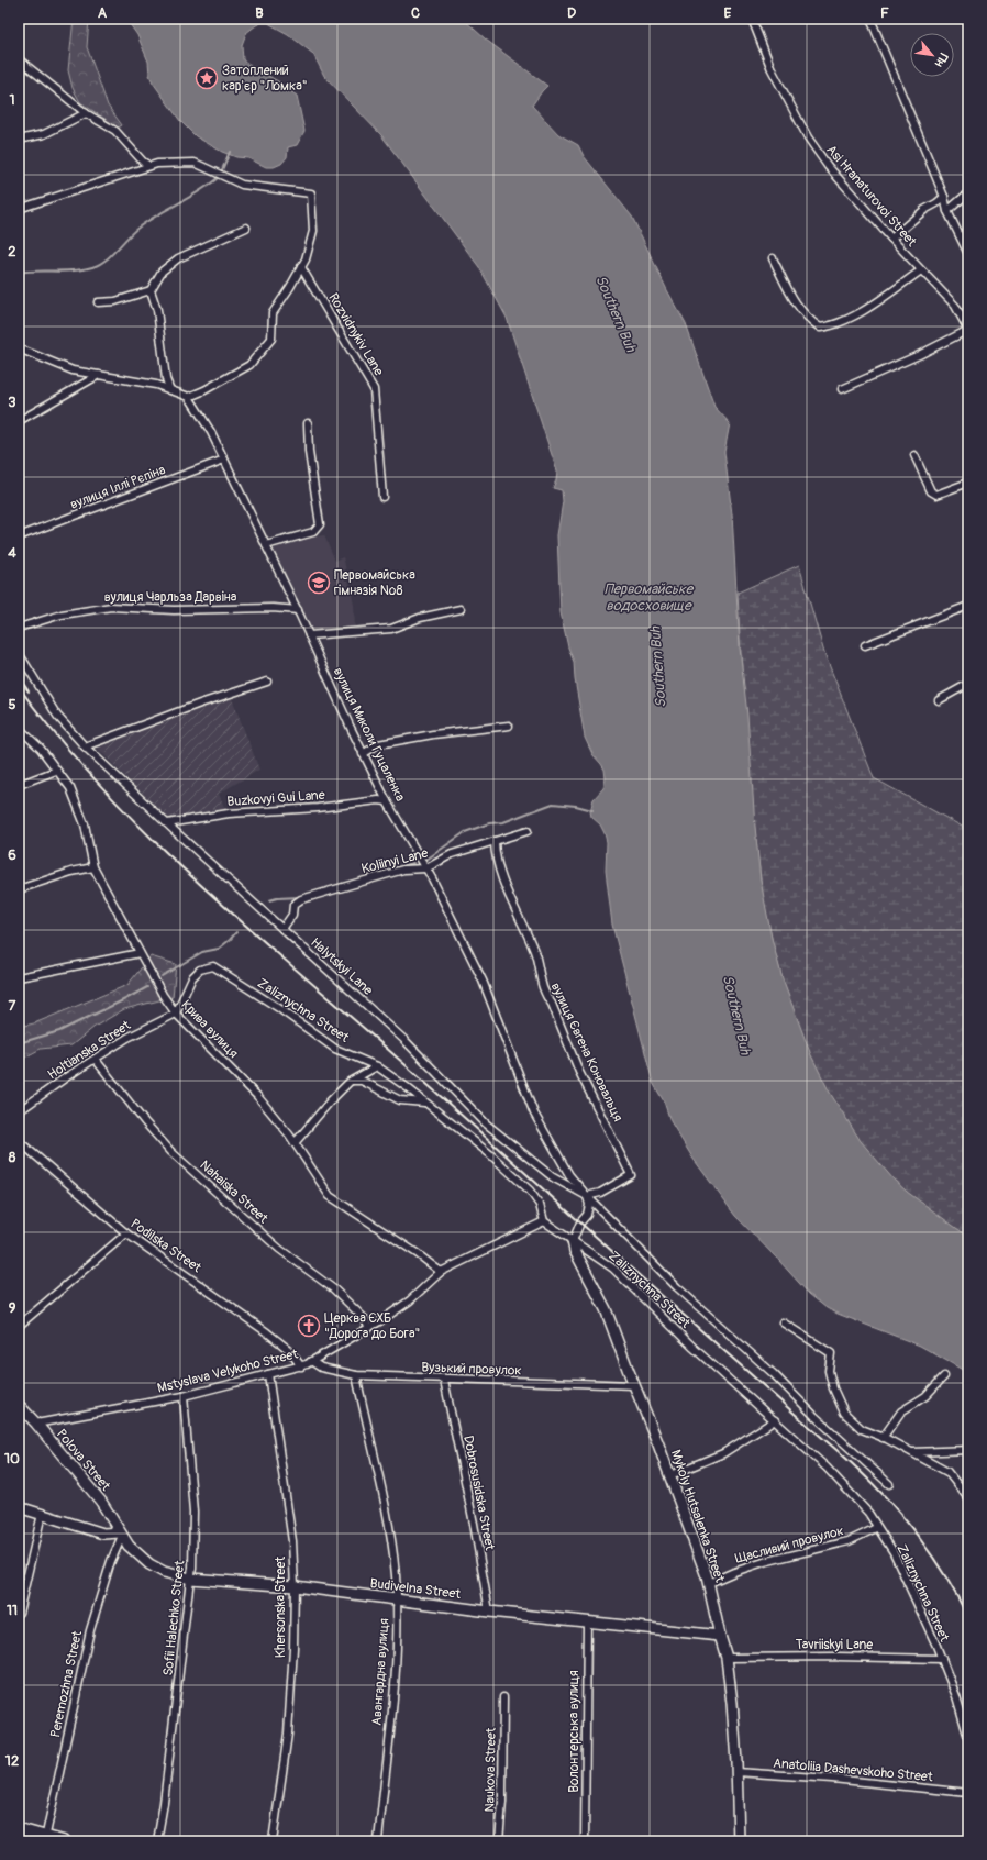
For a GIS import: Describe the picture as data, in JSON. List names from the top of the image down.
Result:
{
  "streets": {
    "street": [
      "Asi Hranaturovoi Street",
      "Rozvidnykiv Lane",
      "вулиця Іллі Рєпіна",
      "вулиця Чарльза Дарвіна",
      "вулиця Миколи Гуцаленка",
      "Buzkovyi Gui Lane",
      "Koliinyi Lane",
      "Halytskyi Lane",
      "Zaliznychna Street",
      "Крива вулиця",
      "Holtianska Street",
      "вулиця Євгена Коновальця",
      "Nahaiska Street",
      "Podilska Street",
      "Вузький провулок",
      "Mstyslava Velykoho Street",
      "Polova Street",
      "Dobrosusidska Street",
      "Mykoly Hutsalenka Street",
      "Щасливий провулок",
      "Budivelna Street",
      "Khersonska Street",
      "Sofii Halechko Street",
      "Tavriiskyi Lane",
      "Авангардна вулиця",
      "Peremozhna Street",
      "Волонтерська вулиця",
      "Naukova Street",
      "Anatoliia Dashevskoho Street"
    ]
  },
  "crossings": [
    ["вулиця Іллі Рєпіна", "вулиця Миколи Гуцаленка"],
    ["вулиця Чарльза Дарвіна", "вулиця Миколи Гуцаленка"],
    ["вулиця Миколи Гуцаленка", "Buzkovyi Gui Lane"],
    ["вулиця Миколи Гуцаленка", "Koliinyi Lane"],
    ["вулиця Миколи Гуцаленка", "Halytskyi Lane"],
    ["вулиця Миколи Гуцаленка", "вулиця Євгена Коновальця"],
    ["Buzkovyi Gui Lane", "Halytskyi Lane"],
    ["Koliinyi Lane", "Halytskyi Lane"],
    ["Koliinyi Lane", "вулиця Євгена Коновальця"],
    ["Halytskyi Lane", "вулиця Євгена Коновальця"],
    ["Zaliznychna Street", "Крива вулиця"],
    ["Zaliznychna Street", "Holtianska Street"],
    ["Zaliznychna Street", "Mstyslava Velykoho Street"],
    ["Zaliznychna Street", "Mykoly Hutsalenka Street"],
    ["Zaliznychna Street", "Щасливий провулок"],
    ["Zaliznychna Street", "Tavriiskyi Lane"],
    ["Крива вулиця", "Holtianska Street"],
    ["Крива вулиця", "Mstyslava Velykoho Street"],
    ["Holtianska Street", "Nahaiska Street"],
    ["Nahaiska Street", "Mstyslava Velykoho Street"],
    ["Podilska Street", "Mstyslava Velykoho Street"],
    ["Вузький провулок", "Mstyslava Velykoho Street"],
    ["Вузький провулок", "Dobrosusidska Street"],
    ["Вузький провулок", "Mykoly Hutsalenka Street"],
    ["Вузький провулок", "Авангардна вулиця"],
    ["Mstyslava Velykoho Street", "Polova Street"],
    ["Mstyslava Velykoho Street", "Khersonska Street"],
    ["Mstyslava Velykoho Street", "Sofii Halechko Street"],
    ["Polova Street", "Budivelna Street"],
    ["Polova Street", "Peremozhna Street"],
    ["Dobrosusidska Street", "Budivelna Street"],
    ["Mykoly Hutsalenka Street", "Щасливий провулок"],
    ["Mykoly Hutsalenka Street", "Budivelna Street"],
    ["Mykoly Hutsalenka Street", "Tavriiskyi Lane"],
    ["Mykoly Hutsalenka Street", "Anatoliia Dashevskoho Street"],
    ["Budivelna Street", "Khersonska Street"],
    ["Budivelna Street", "Sofii Halechko Street"],
    ["Budivelna Street", "Авангардна вулиця"],
    ["Budivelna Street", "Peremozhna Street"],
    ["Budivelna Street", "Волонтерська вулиця"]
  ],
  "water": ["Southern Buh", "Первомайське водосховище"],
  "places": {
    "place": ["Затоплений кар'єр \"Ломка\""],
    "school or university": ["Первомайська гімназія №8"],
    "church": ["Церква ЄХБ \"Дорога до Бога\""]
  },
  "north": "bottom right",
  "grid": {
    "columns": [
      "A",
      "B",
      "C",
      "D",
      "E",
      "F"
    ],
    "rows": [
      "1",
      "2",
      "3",
      "4",
      "5",
      "6",
      "7",
      "8",
      "9",
      "10",
      "11",
      "12"
    ]
  }
}
